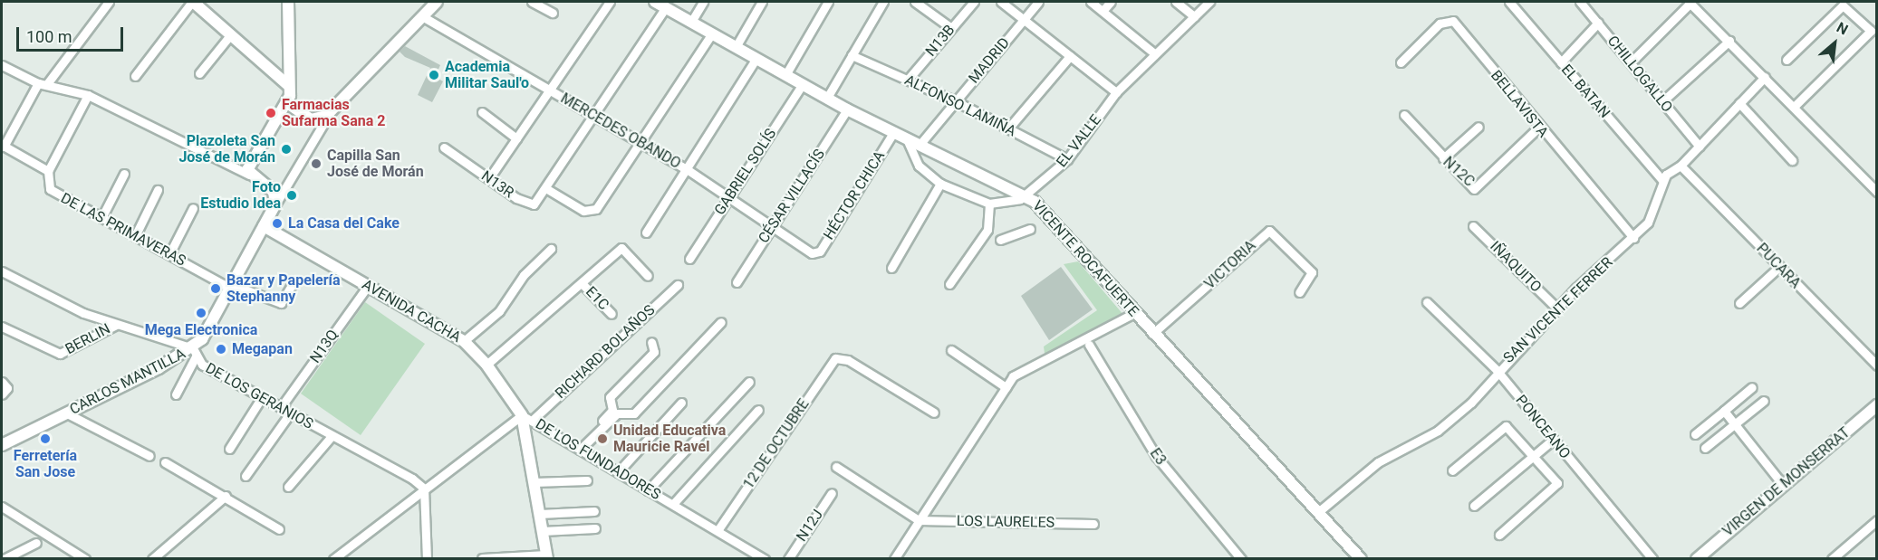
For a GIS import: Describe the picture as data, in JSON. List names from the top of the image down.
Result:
{
  "streets": {
    "street": [
      "N13B",
      "MADRID",
      "CHILLOGALLO",
      "EL BATAN",
      "BELLAVISTA",
      "ALFONSO LAMIÑA",
      "MERCEDES OBANDO",
      "EL VALLE",
      "GABRIEL SOLÍS",
      "N12C",
      "N13R",
      "HÉCTOR CHICA",
      "CÉSAR VILLACÍS",
      "DE LAS PRIMAVERAS",
      "VICENTE ROCAFUERTE",
      "VICTORIA",
      "PUCARA",
      "IÑAQUITO",
      "E1C",
      "SAN VICENTE FERRER",
      "AVENIDA CACHA",
      "BERLIN",
      "N13Q",
      "RICHARD BOLAÑOS",
      "CARLOS MANTILLA",
      "DE LOS GERANIOS",
      "PONCEANO",
      "12 DE OCTUBRE",
      "E3",
      "DE LOS FUNDADORES",
      "VIRGEN DE MONSERRAT",
      "LOS LAURELES",
      "N12J"
    ]
  },
  "crossings": [
    ["N13B", "ALFONSO LAMIÑA"],
    ["MADRID", "ALFONSO LAMIÑA"],
    ["MADRID", "VICENTE ROCAFUERTE"],
    ["EL BATAN", "SAN VICENTE FERRER"],
    ["BELLAVISTA", "N12C"],
    ["BELLAVISTA", "SAN VICENTE FERRER"],
    ["ALFONSO LAMIÑA", "EL VALLE"],
    ["MERCEDES OBANDO", "GABRIEL SOLÍS"],
    ["MERCEDES OBANDO", "HÉCTOR CHICA"],
    ["MERCEDES OBANDO", "CÉSAR VILLACÍS"],
    ["EL VALLE", "VICENTE ROCAFUERTE"],
    ["GABRIEL SOLÍS", "VICENTE ROCAFUERTE"],
    ["HÉCTOR CHICA", "VICENTE ROCAFUERTE"],
    ["CÉSAR VILLACÍS", "VICENTE ROCAFUERTE"],
    ["DE LAS PRIMAVERAS", "CARLOS MANTILLA"],
    ["VICENTE ROCAFUERTE", "VICTORIA"],
    ["VICENTE ROCAFUERTE", "SAN VICENTE FERRER"],
    ["IÑAQUITO", "SAN VICENTE FERRER"],
    ["SAN VICENTE FERRER", "PONCEANO"],
    ["AVENIDA CACHA", "N13Q"],
    ["AVENIDA CACHA", "CARLOS MANTILLA"],
    ["AVENIDA CACHA", "DE LOS FUNDADORES"],
    ["BERLIN", "DE LOS GERANIOS"],
    ["N13Q", "DE LOS GERANIOS"],
    ["RICHARD BOLAÑOS", "DE LOS FUNDADORES"],
    ["CARLOS MANTILLA", "DE LOS GERANIOS"],
    ["DE LOS GERANIOS", "DE LOS FUNDADORES"],
    ["12 DE OCTUBRE", "DE LOS FUNDADORES"]
  ],
  "places": [
    "Academia Militar Saul'o",
    "Farmacias Sufarma Sana 2",
    "Plazoleta San José de Morán",
    "Capilla San José de Morán",
    "Foto Estudio Idea",
    "La Casa del Cake",
    "Bazar y Papelería Stephanny",
    "Mega Electronica",
    "Megapan",
    "Ferretería San Jose",
    "Unidad Educativa Mauricie Ravel"
  ],
  "scale_bar": "100 m",
  "north": "top right"
}
